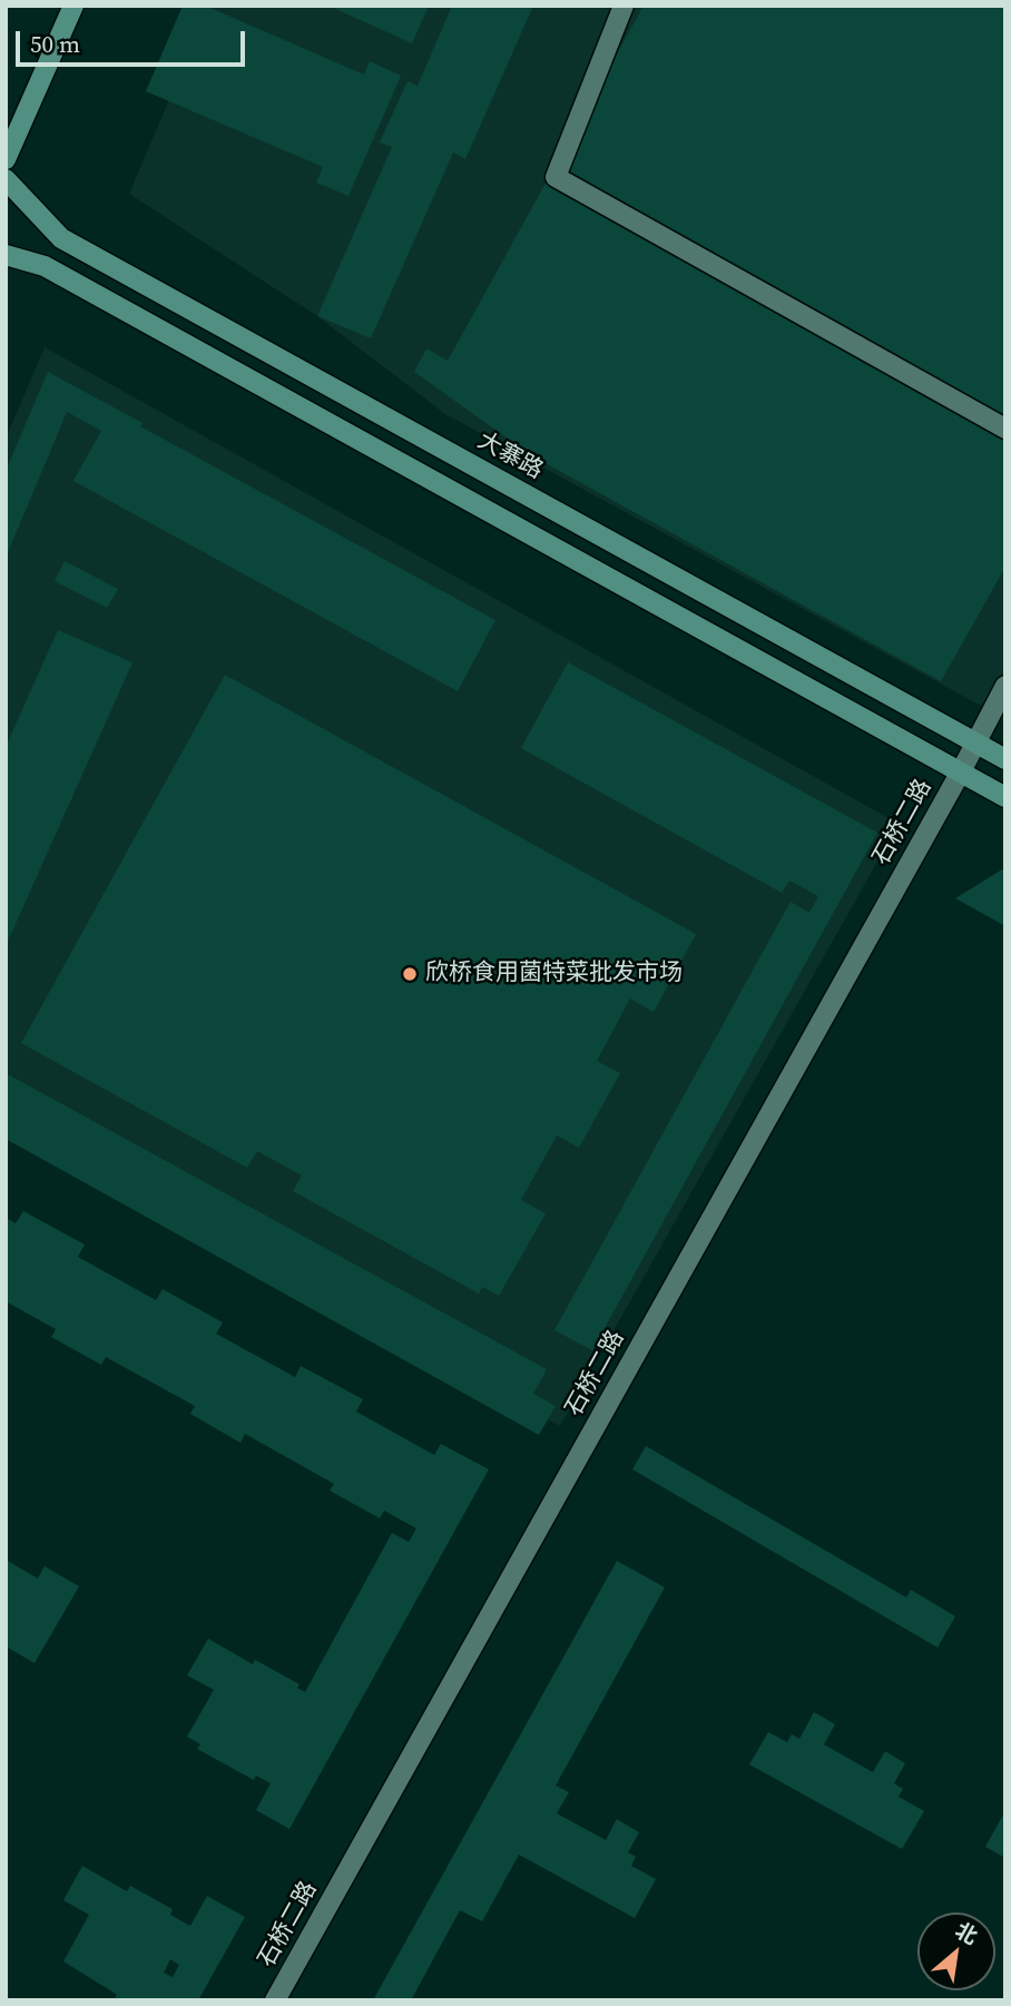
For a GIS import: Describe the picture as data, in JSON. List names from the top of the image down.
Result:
{
  "streets": {
    "main road": ["大寨路"],
    "street": ["石桥二路"]
  },
  "crossings": [
    ["大寨路", "石桥二路"]
  ],
  "places": ["欣桥食用菌特菜批发市场"],
  "scale_bar": "50 m",
  "north": "top right"
}
